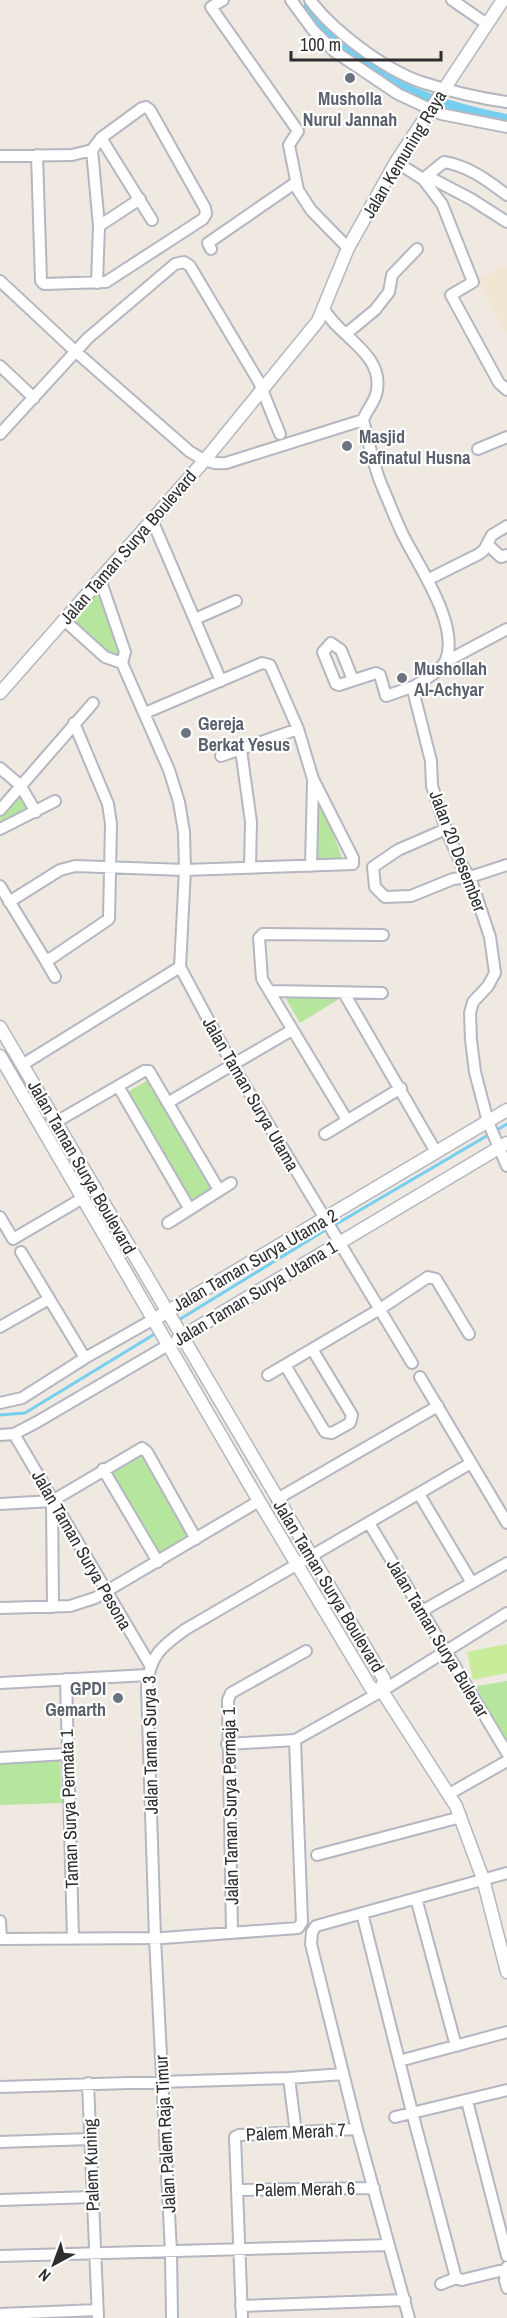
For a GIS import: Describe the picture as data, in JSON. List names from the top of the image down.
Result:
{
  "streets": {
    "street": [
      "Jalan Kemuning Raya",
      "Jalan Taman Surya Boulevard",
      "Jalan 20 Desember",
      "Jalan Taman Surya Utama",
      "Jalan Taman Surya Utama 2",
      "Jalan Taman Surya Utama 1",
      "Jalan Taman Surya Pesona",
      "Jalan Taman Surya Bulevar",
      "Jalan Taman Surya 3",
      "Jalan Taman Surya Permaja 1",
      "Taman Surya Permata 1",
      "Palem Merah 7",
      "Jalan Palem Raja Timur",
      "Palem Kuning",
      "Palem Merah 6"
    ]
  },
  "crossings": [
    ["Jalan Kemuning Raya", "Jalan Taman Surya Boulevard"],
    ["Jalan Taman Surya Boulevard", "Jalan Taman Surya Utama 2"],
    ["Jalan Taman Surya Boulevard", "Jalan Taman Surya Utama 1"],
    ["Jalan Taman Surya Boulevard", "Jalan Taman Surya 3"],
    ["Jalan 20 Desember", "Jalan Taman Surya Utama 2"],
    ["Jalan 20 Desember", "Jalan Taman Surya Utama 1"],
    ["Jalan Taman Surya Utama", "Jalan Taman Surya Utama 2"],
    ["Jalan Taman Surya Utama", "Jalan Taman Surya Utama 1"],
    ["Jalan Taman Surya Utama 1", "Jalan Taman Surya Pesona"],
    ["Jalan Taman Surya Pesona", "Jalan Taman Surya 3"],
    ["Jalan Taman Surya Bulevar", "Jalan Taman Surya 3"],
    ["Jalan Taman Surya 3", "Jalan Palem Raja Timur"],
    ["Palem Merah 7", "Palem Merah 6"]
  ],
  "places": [
    "Musholla Nurul Jannah",
    "Masjid Safinatul Husna",
    "Mushollah Al-Achyar",
    "Gereja Berkat Yesus",
    "GPDI Gemarth"
  ],
  "scale_bar": "100 m",
  "north": "bottom left"
}
